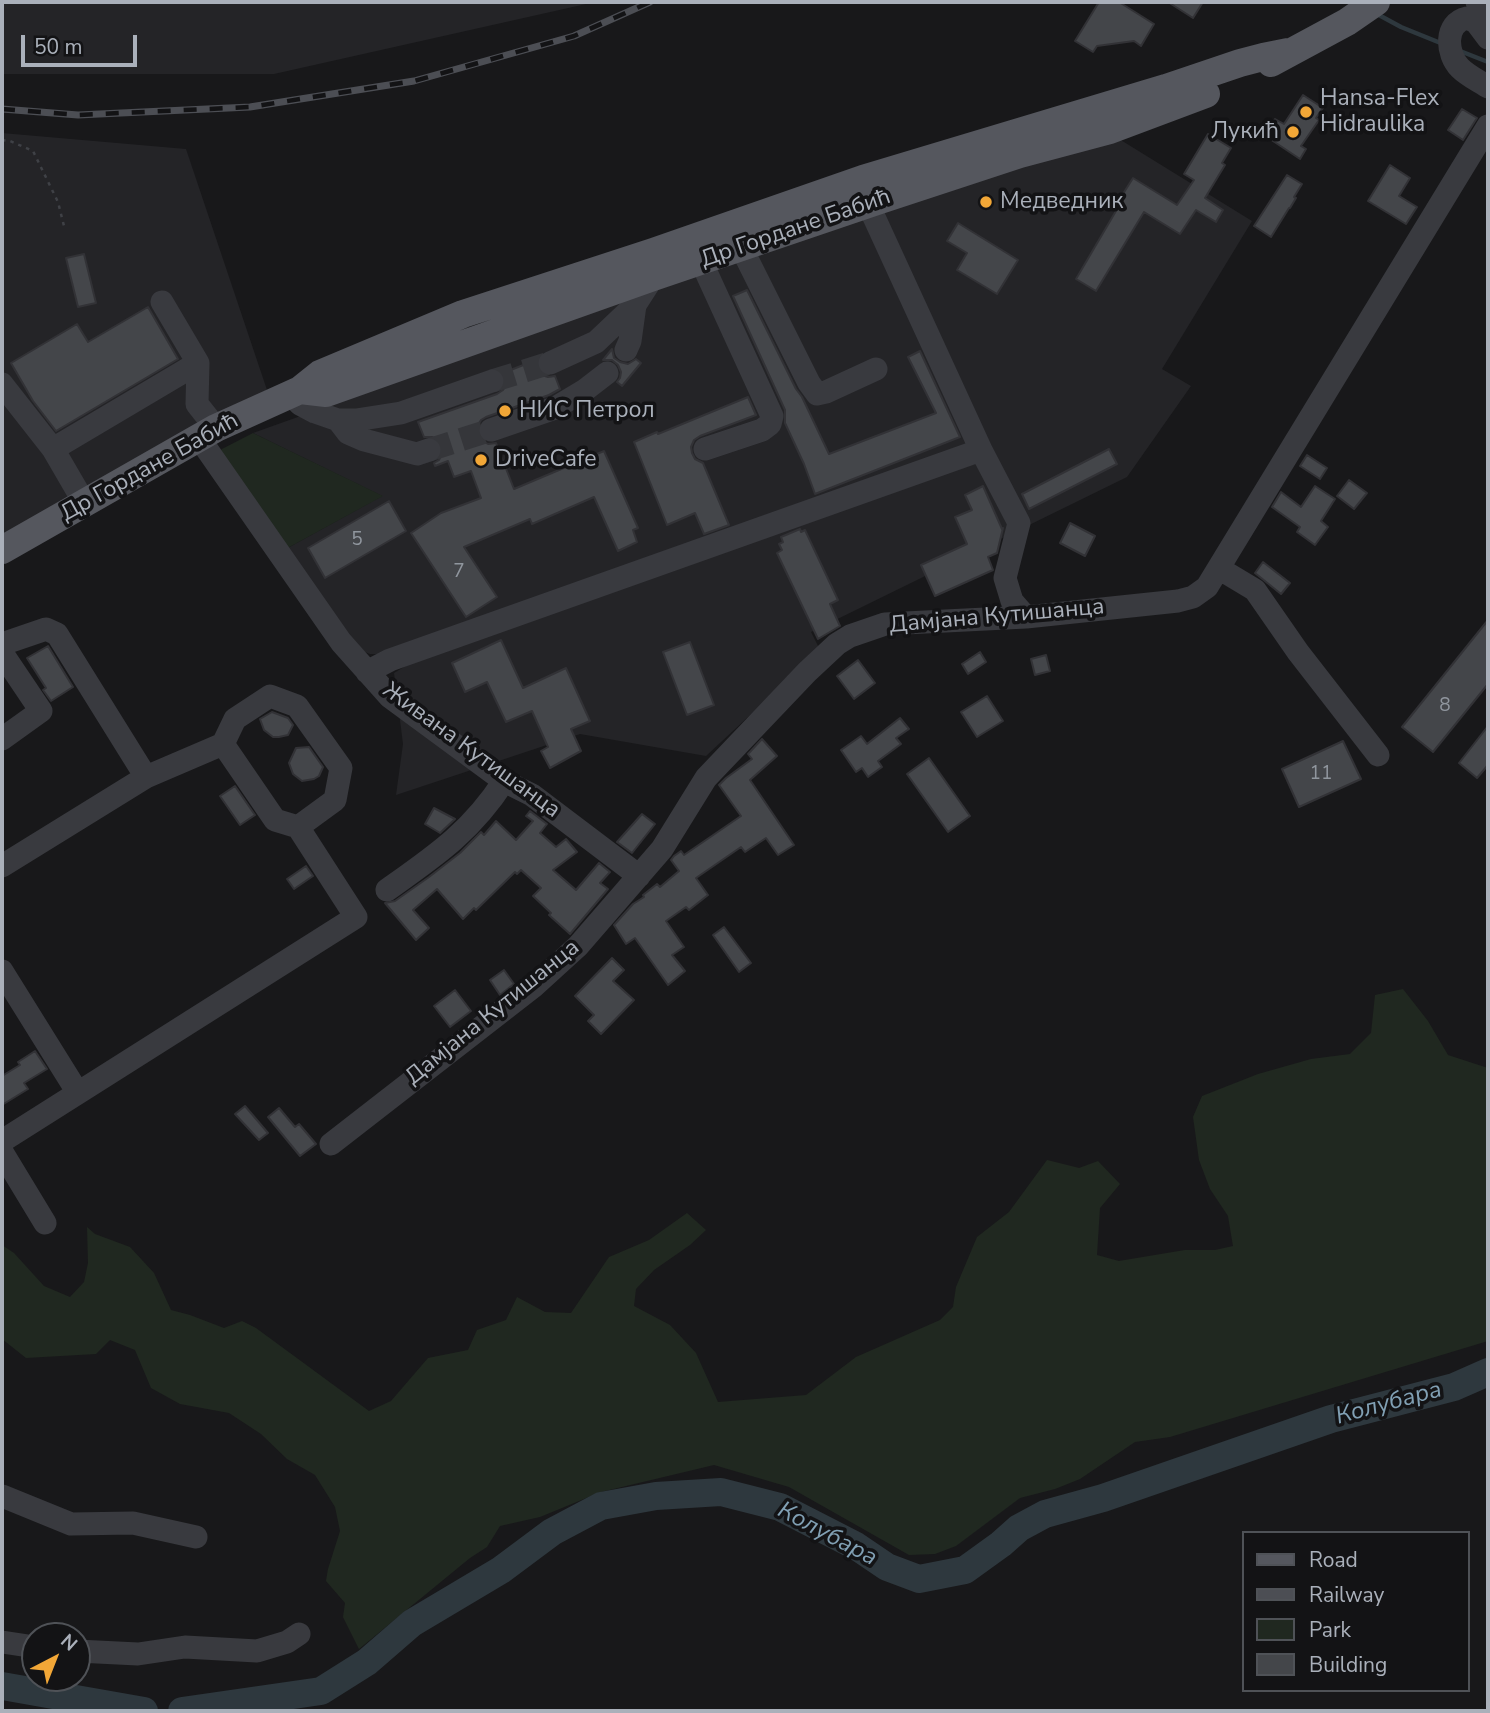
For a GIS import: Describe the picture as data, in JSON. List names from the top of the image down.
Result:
{
  "streets": {
    "main road": ["Др Гордане Бабић"],
    "street": ["Дамјана Кутишанца", "Живана Кутишанца"]
  },
  "crossings": [
    ["Др Гордане Бабић", "Живана Кутишанца"],
    ["Дамјана Кутишанца", "Живана Кутишанца"]
  ],
  "water": ["Колубара"],
  "places": [
    "Hansa-Flex Hidraulika",
    "Лукић",
    "Медведник",
    "НИС Петрол",
    "DriveCafe"
  ],
  "house_numbers": [
    "5",
    "7",
    "8",
    "11"
  ],
  "legend": [
    "Road",
    "Railway",
    "Park",
    "Building"
  ],
  "scale_bar": "50 m",
  "north": "top right"
}
